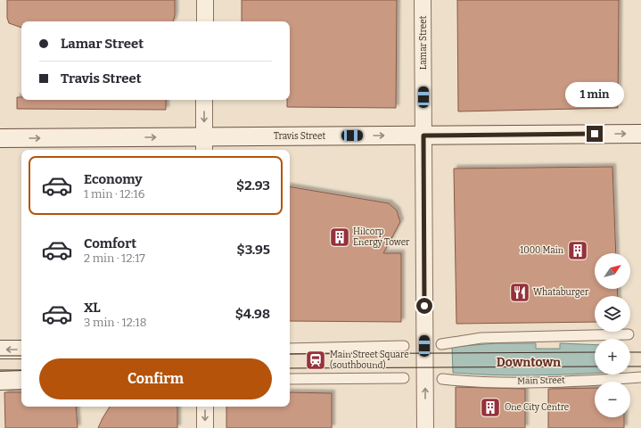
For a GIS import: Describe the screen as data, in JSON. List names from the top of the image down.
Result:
{
  "streets": {
    "main road": ["Travis Street"],
    "street": ["Lamar Street", "Main Street"]
  },
  "crossings": [
    ["Lamar Street", "Travis Street"]
  ],
  "one_way": ["Lamar Street", "Travis Street"],
  "districts": ["Downtown"],
  "places": {
    "building": ["Hilcorp Energy Tower", "1000 Main", "One City Centre"],
    "restaurant": ["Whataburger"],
    "station": ["Main Street Square (southbound)"]
  },
  "north": "top right",
  "page": {
    "banner": ["Lamar Street", "Travis Street"],
    "bubble": "1 min",
    "list": [
      {
        "name": "Economy",
        "note": "1 min · 12:16",
        "value": "$2.93"
      },
      {
        "name": "Comfort",
        "note": "2 min · 12:17",
        "value": "$3.95"
      },
      {
        "name": "XL",
        "note": "3 min · 12:18",
        "value": "$4.98"
      }
    ],
    "map_buttons": ["+", "−"],
    "buttons": "Confirm"
  }
}
